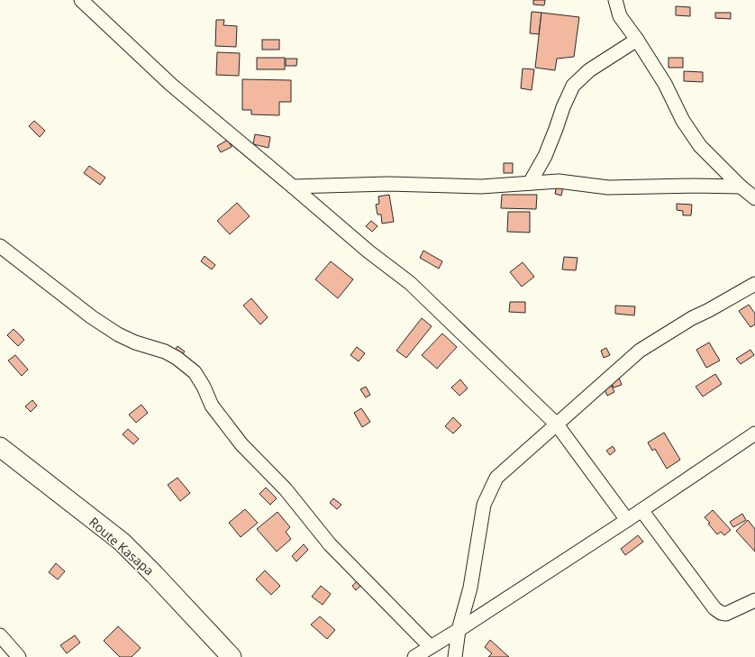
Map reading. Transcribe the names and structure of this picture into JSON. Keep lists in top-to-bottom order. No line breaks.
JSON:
{"streets":{"main road":["Route Kasapa"]}}
